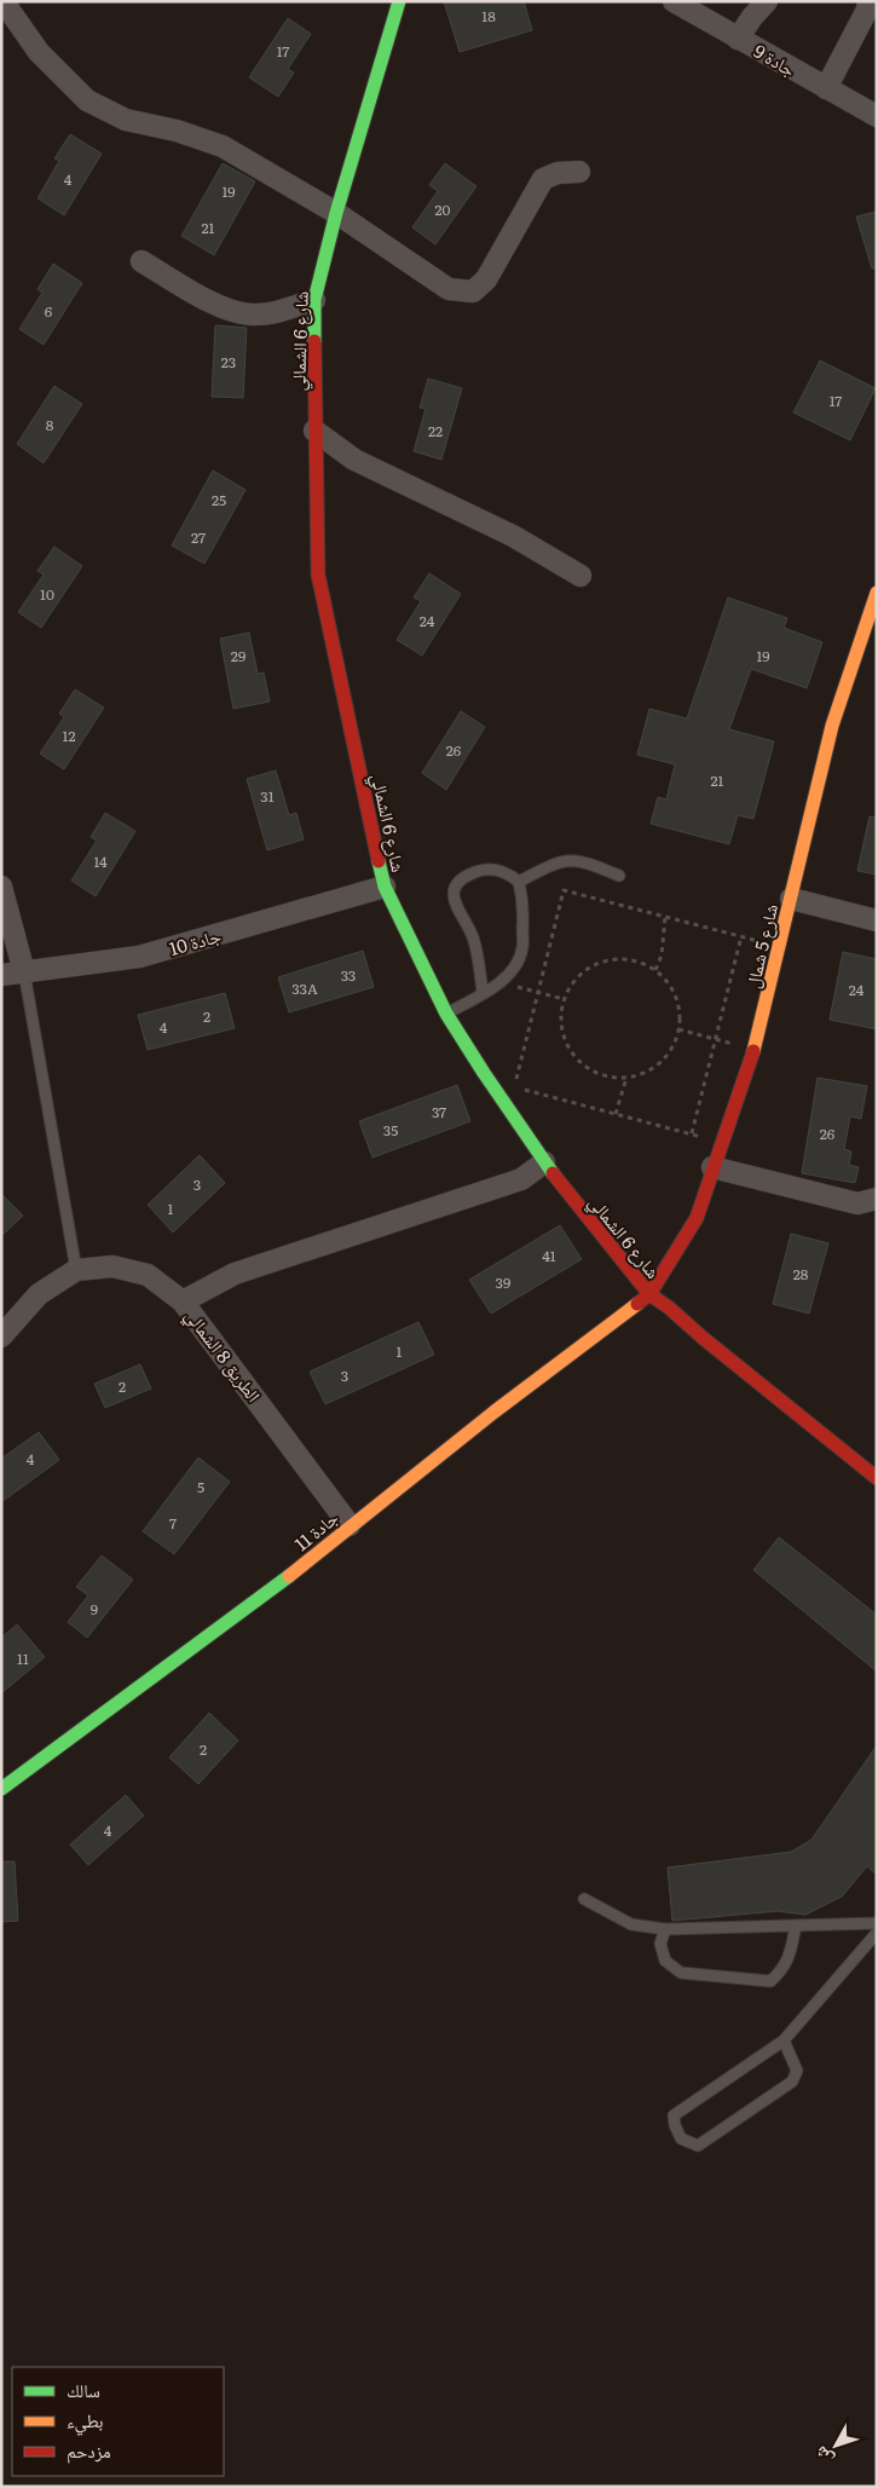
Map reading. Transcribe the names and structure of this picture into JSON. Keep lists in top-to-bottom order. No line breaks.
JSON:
{"streets":{"street":["جادة 9","شارع 6 الشمالي","جادة 10","شارع 5 شمال","الطريق 8 الشمالي","جادة 11"]},"crossings":[["شارع 6 الشمالي","جادة 10"],["شارع 6 الشمالي","شارع 5 شمال"],["شارع 6 الشمالي","جادة 11"],["شارع 5 شمال","جادة 11"],["الطريق 8 الشمالي","جادة 11"]],"house_numbers":["18","17","4","19","20","21","6","23","17","8","22","25","27","10","24","29","19","12","26","21","31","14","33","33A","24","2","4","37","35","26","3","1","41","28","39","1","3","2","4","5","7","9","11","2","4"],"legend":["سالك","بطيء","مزدحم"],"north":"bottom left"}
